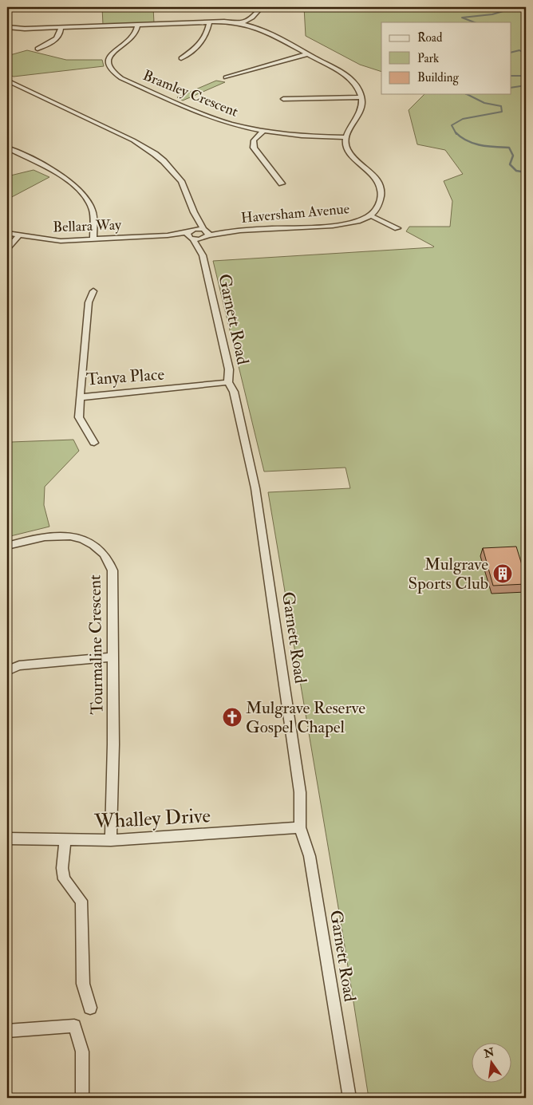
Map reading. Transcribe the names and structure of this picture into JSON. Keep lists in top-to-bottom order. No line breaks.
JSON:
{"streets":{"street":["Bramley Crescent","Haversham Avenue","Bellara Way","Garnett Road","Tanya Place","Tourmaline Crescent","Whalley Drive"]},"crossings":[["Bramley Crescent","Haversham Avenue"],["Haversham Avenue","Garnett Road"],["Bellara Way","Garnett Road"],["Garnett Road","Tanya Place"],["Garnett Road","Whalley Drive"],["Tourmaline Crescent","Whalley Drive"]],"places":{"building":["Mulgrave Sports Club"],"church":["Mulgrave Reserve Gospel Chapel"]},"legend":["Road","Park","Building"],"north":"top"}
